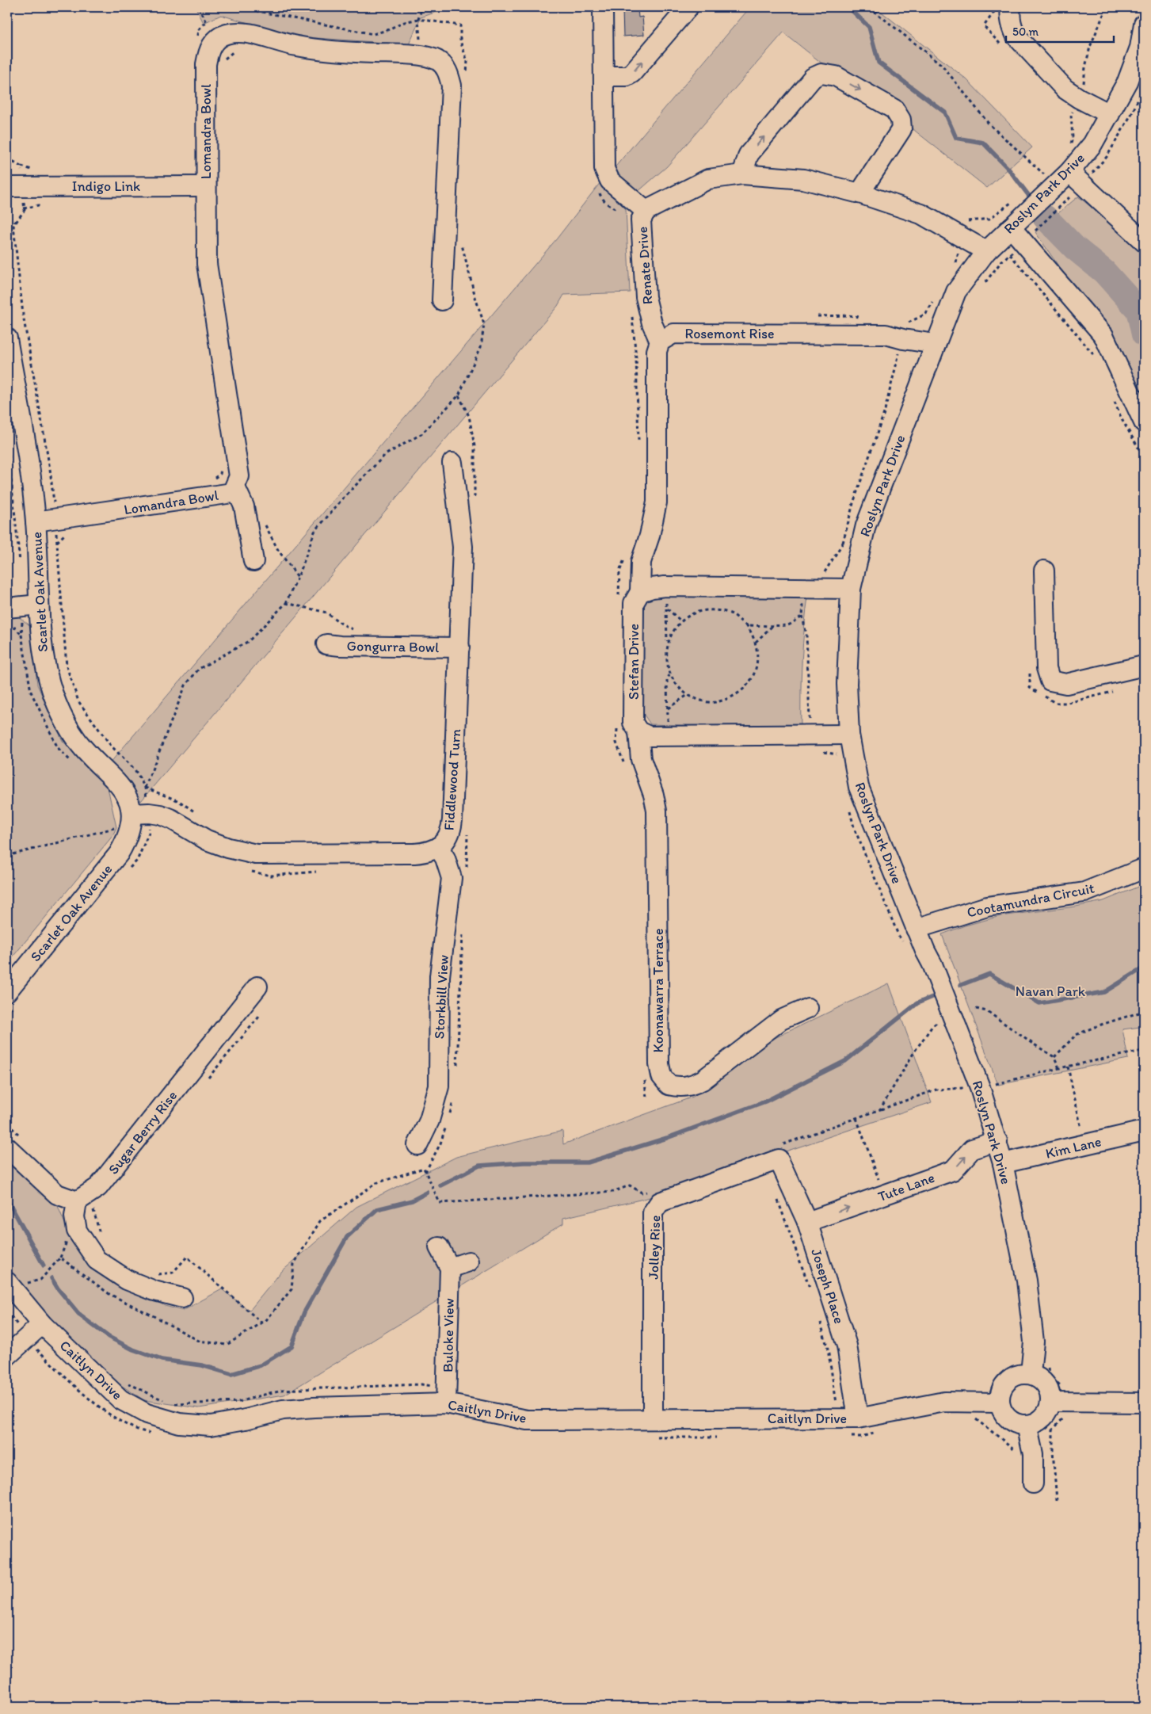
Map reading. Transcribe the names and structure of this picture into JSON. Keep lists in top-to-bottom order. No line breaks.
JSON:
{"streets":{"street":["Lomandra Bowl","Indigo Link","Roslyn Park Drive","Renate Drive","Rosemont Rise","Scarlet Oak Avenue","Gongurra Bowl","Stefan Drive","Fiddlewood Turn","Cootamundra Circuit","Koonawarra Terrace","Storkbill View","Sugar Berry Rise","Kim Lane","Tute Lane","Jolley Rise","Joseph Place","Buloke View","Caitlyn Drive"]},"crossings":[["Lomandra Bowl","Indigo Link"],["Lomandra Bowl","Scarlet Oak Avenue"],["Roslyn Park Drive","Rosemont Rise"],["Roslyn Park Drive","Cootamundra Circuit"],["Roslyn Park Drive","Kim Lane"],["Roslyn Park Drive","Tute Lane"],["Roslyn Park Drive","Caitlyn Drive"],["Renate Drive","Rosemont Rise"],["Scarlet Oak Avenue","Fiddlewood Turn"],["Gongurra Bowl","Fiddlewood Turn"],["Stefan Drive","Koonawarra Terrace"],["Fiddlewood Turn","Storkbill View"],["Tute Lane","Joseph Place"],["Jolley Rise","Joseph Place"],["Jolley Rise","Caitlyn Drive"],["Joseph Place","Caitlyn Drive"],["Buloke View","Caitlyn Drive"]],"one_way":["Tute Lane"],"parks":["Navan Park"],"scale_bar":"50 m"}
